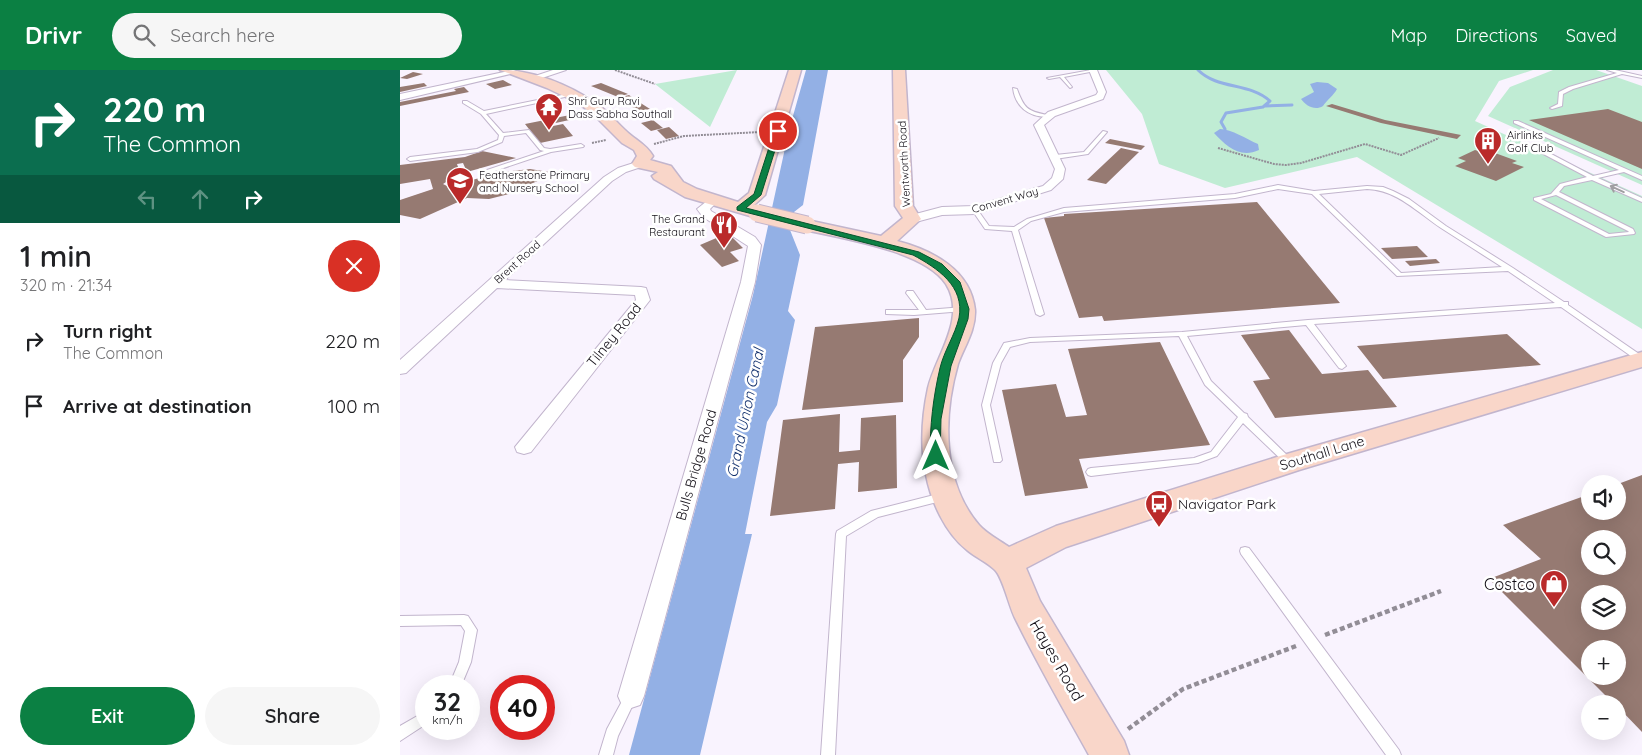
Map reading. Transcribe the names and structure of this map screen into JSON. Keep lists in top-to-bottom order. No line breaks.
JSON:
{"streets":{"street":["Wentworth Road","Convent Way","Brent Road","Tilney Road","Southall Lane","Bulls Bridge Road","Hayes Road"]},"crossings":[["Wentworth Road","Convent Way"],["Brent Road","Tilney Road"],["Southall Lane","Hayes Road"]],"water":["Grand Union Canal"],"places":{"temple":["Shri Guru Ravi Dass Sabha Southall"],"building":["Airlinks Golf Club"],"school or university":["Featherstone Primary and Nursery School"],"restaurant":["The Grand Restaurant"],"bus stop":["Navigator Park"],"shop":["Costco"]},"page":{"header":"Drivr","search":"Search here","nav":["Map","Directions","Saved"],"turn":["220 m","The Common"],"heading":["1 min","320 m · 21:34"],"list":[{"name":"Turn right","note":"The Common","value":"220 m"},{"name":"Arrive at destination","value":"100 m"}],"map_buttons":["+","−"],"speed":"32 km/h","limit":"40","buttons":["Exit","Share"]}}
